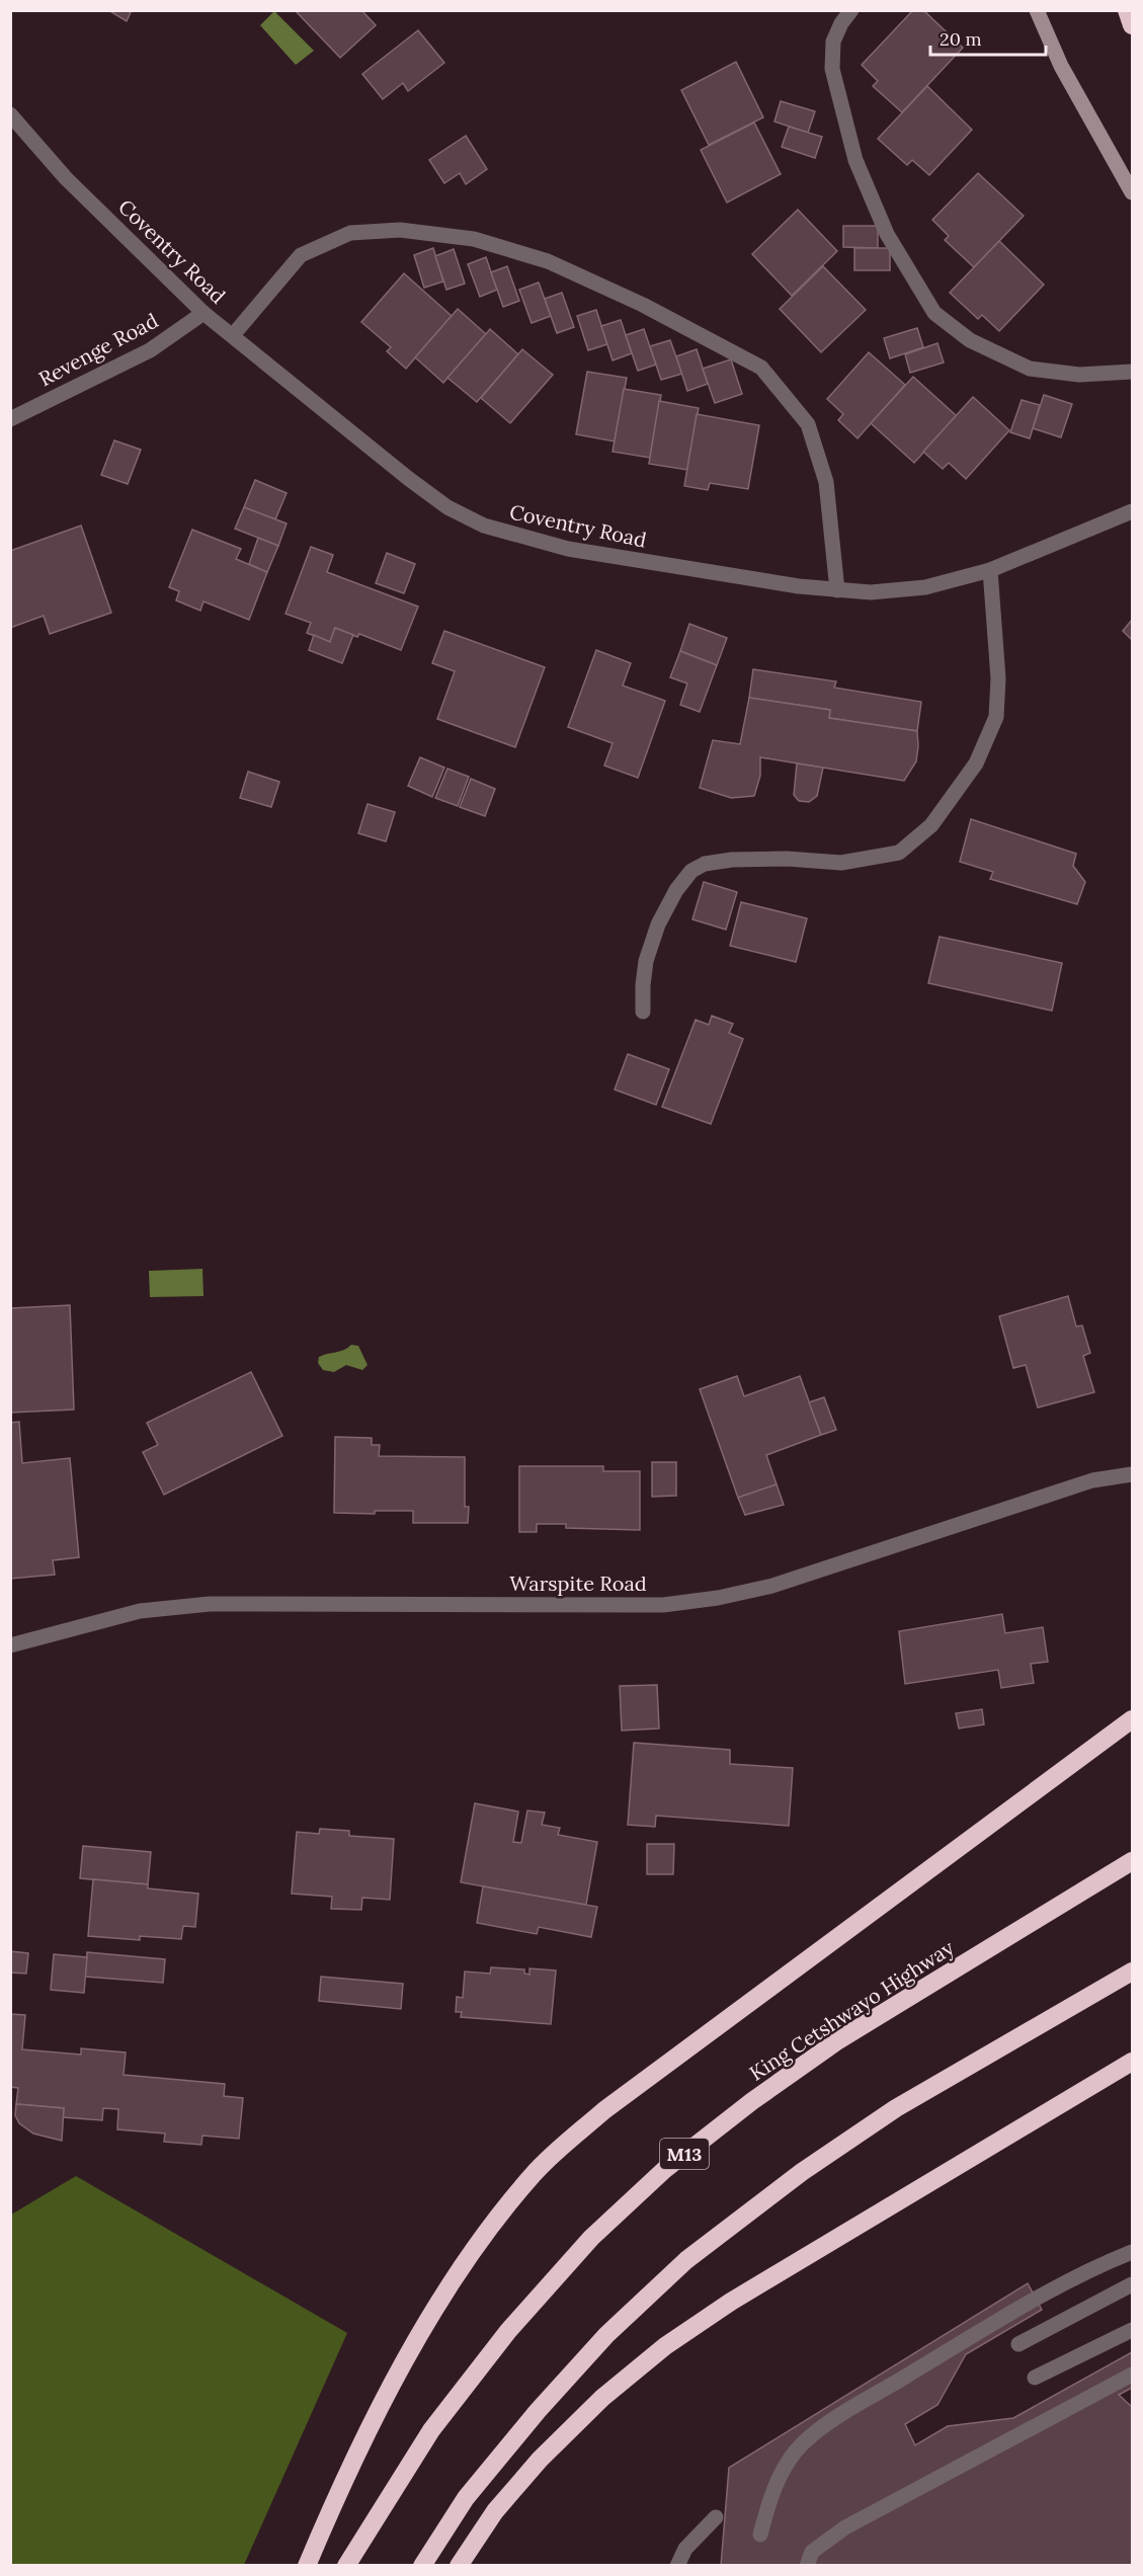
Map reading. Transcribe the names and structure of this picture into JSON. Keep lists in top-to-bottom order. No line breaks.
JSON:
{"streets":{"highway":["King Cetshwayo Highway","M13"],"street":["Coventry Road","Revenge Road","Warspite Road"]},"crossings":[["Coventry Road","Revenge Road"]],"scale_bar":"20 m"}
